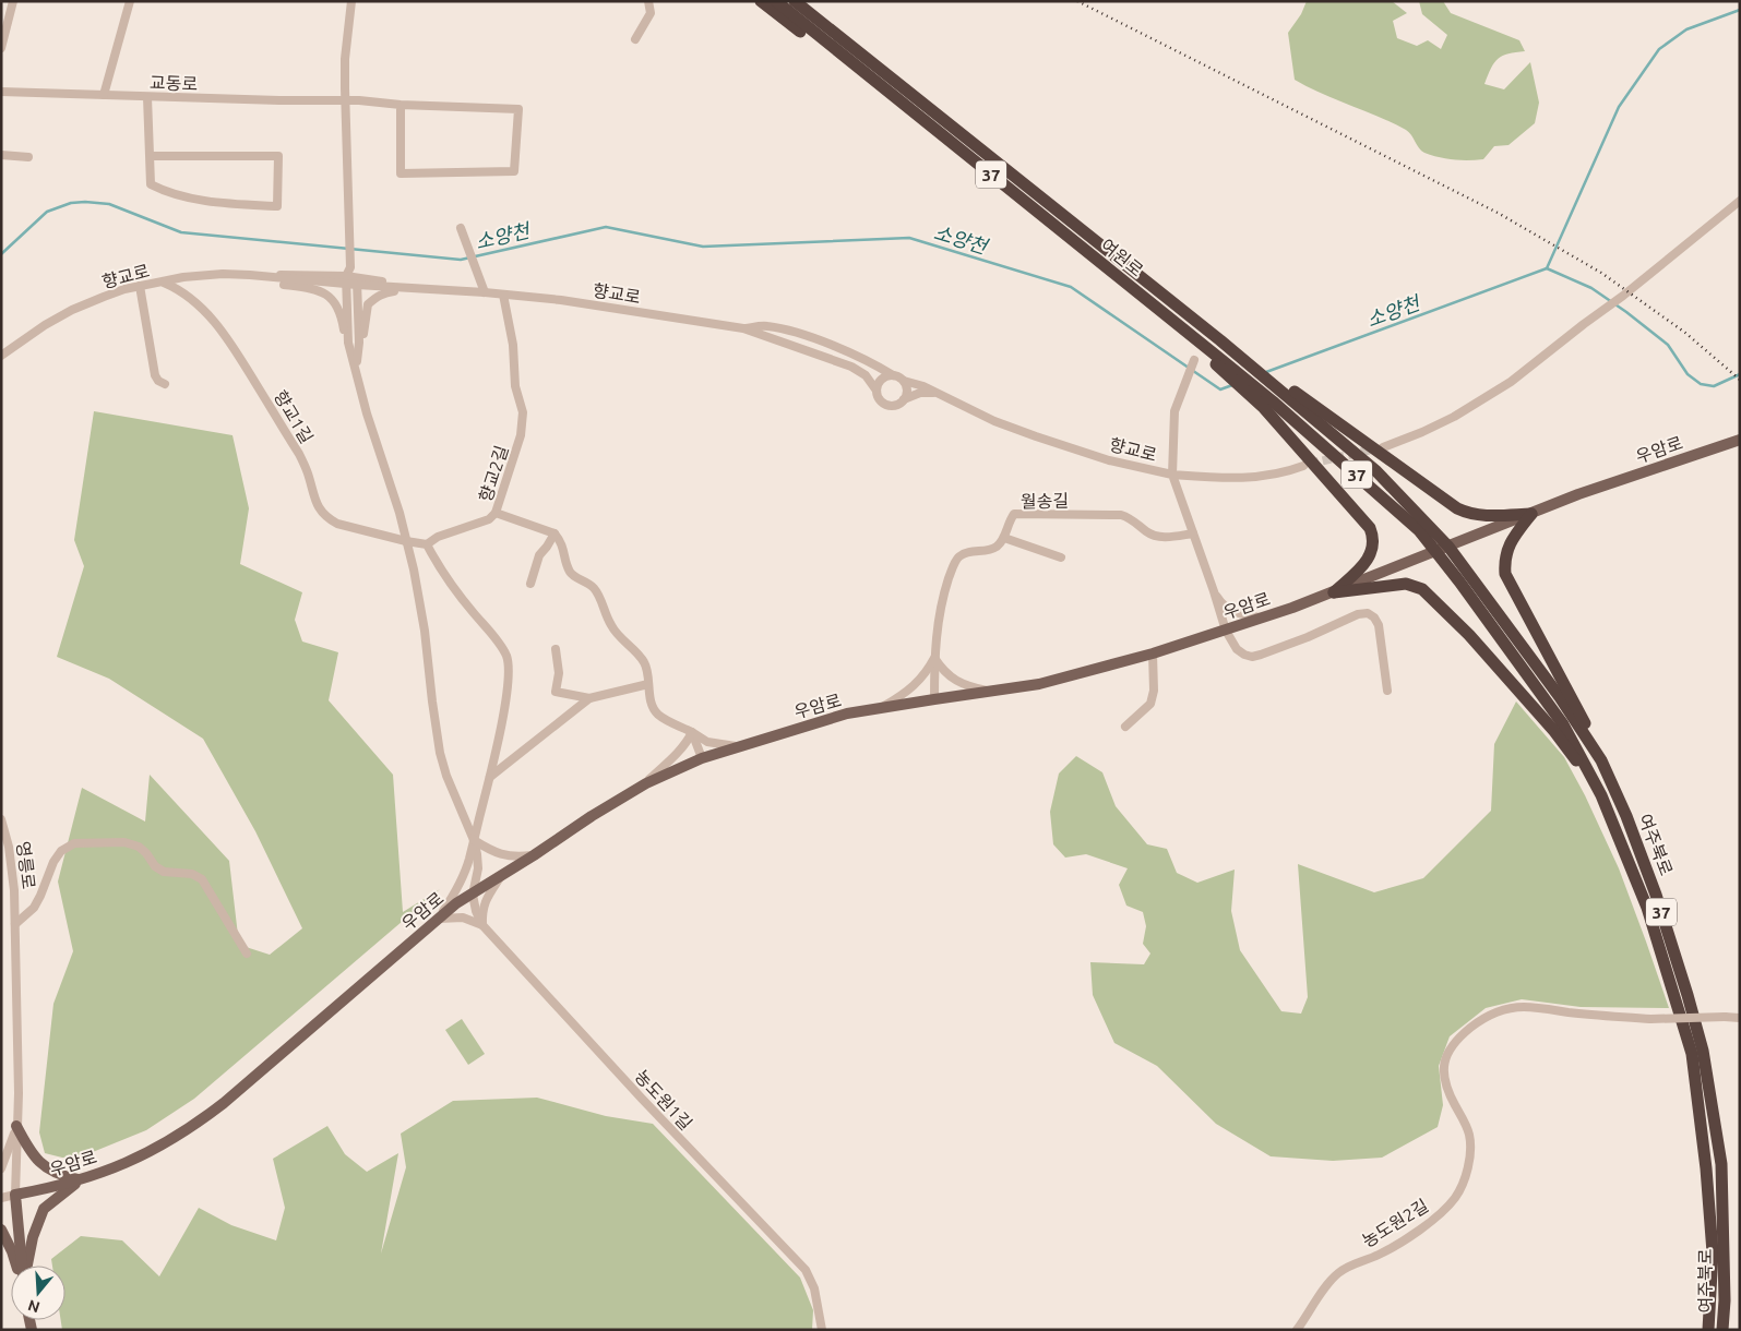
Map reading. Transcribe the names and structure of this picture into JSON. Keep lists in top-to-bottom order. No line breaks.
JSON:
{"streets":{"highway":["37","여원로","여주북로"],"main road":["우암로","영릉로"],"street":["교동로","향교로","향교1길","향교2길","월송길","농도원1길","농도원2길"]},"crossings":[["37","여원로"],["37","우암로"],["37","여주북로"],["여원로","우암로"],["여원로","여주북로"],["향교로","향교1길"],["향교로","우암로"],["향교로","향교2길"],["향교로","월송길"],["우암로","월송길"],["우암로","여주북로"],["우암로","영릉로"],["우암로","농도원1길"]],"water":["소양천"],"north":"bottom"}
